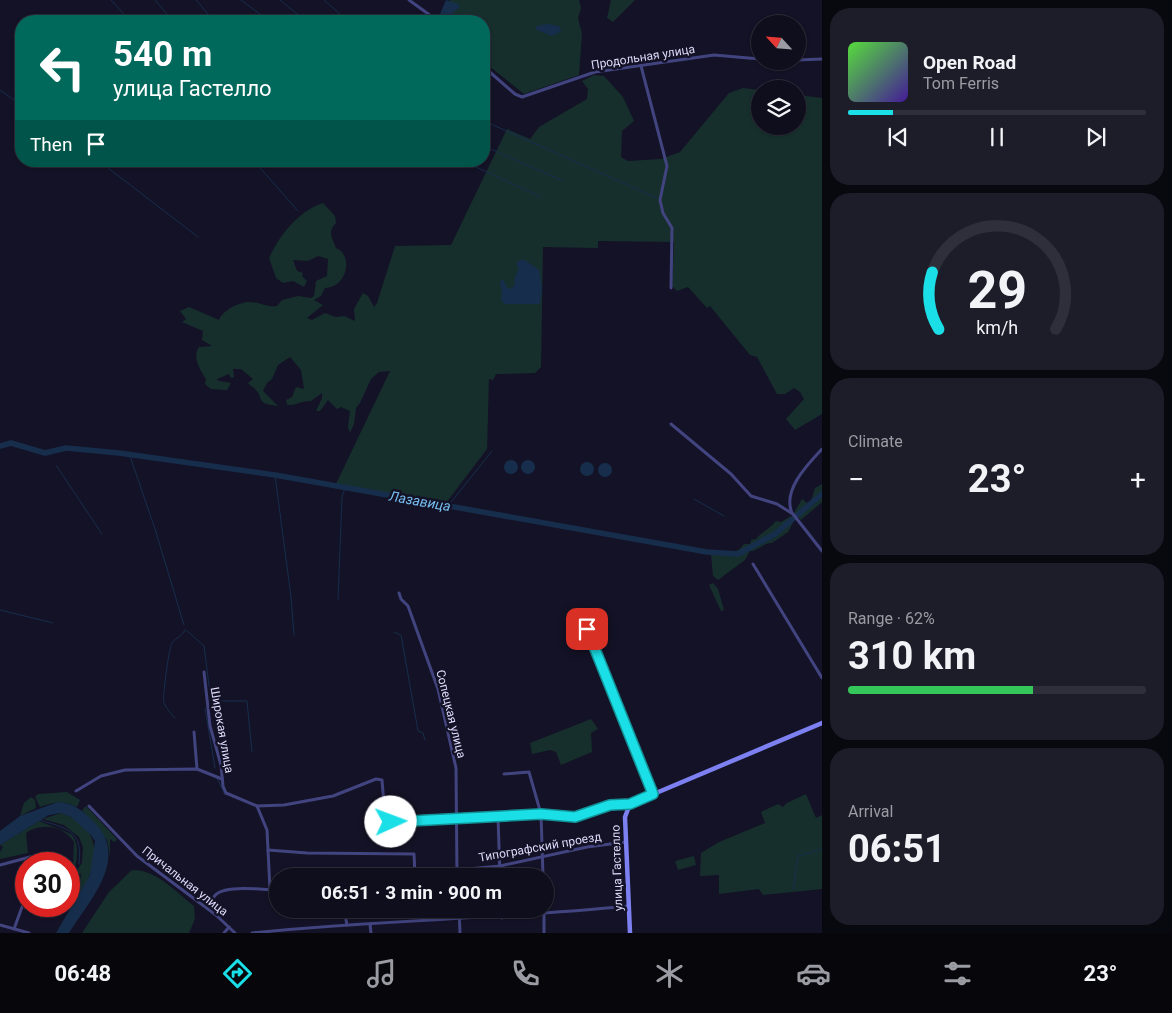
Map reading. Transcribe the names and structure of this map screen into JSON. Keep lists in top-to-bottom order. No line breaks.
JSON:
{"streets":{"main road":["улица Гастелло"],"street":["Продольная улица","Сопецкая улица","Широкая улица","Типографский проезд","Причальная улица"]},"crossings":[["Сопецкая улица","Широкая улица"],["Типографский проезд","улица Гастелло"]],"water":["Лазавица"],"north":"top left","page":{"turn":["540 m","улица Гастелло"],"song":["Open Road","Tom Ferris"],"then":"Then","tile":["Climate",["Range · 62%","310 km"],["Arrival","06:51"]],"heat":["−","23°","+"],"limit":"30","trip":"06:51 · 3 min · 900 m","tabs":["06:48","23°"],"gauge":["29","km/h"]}}
